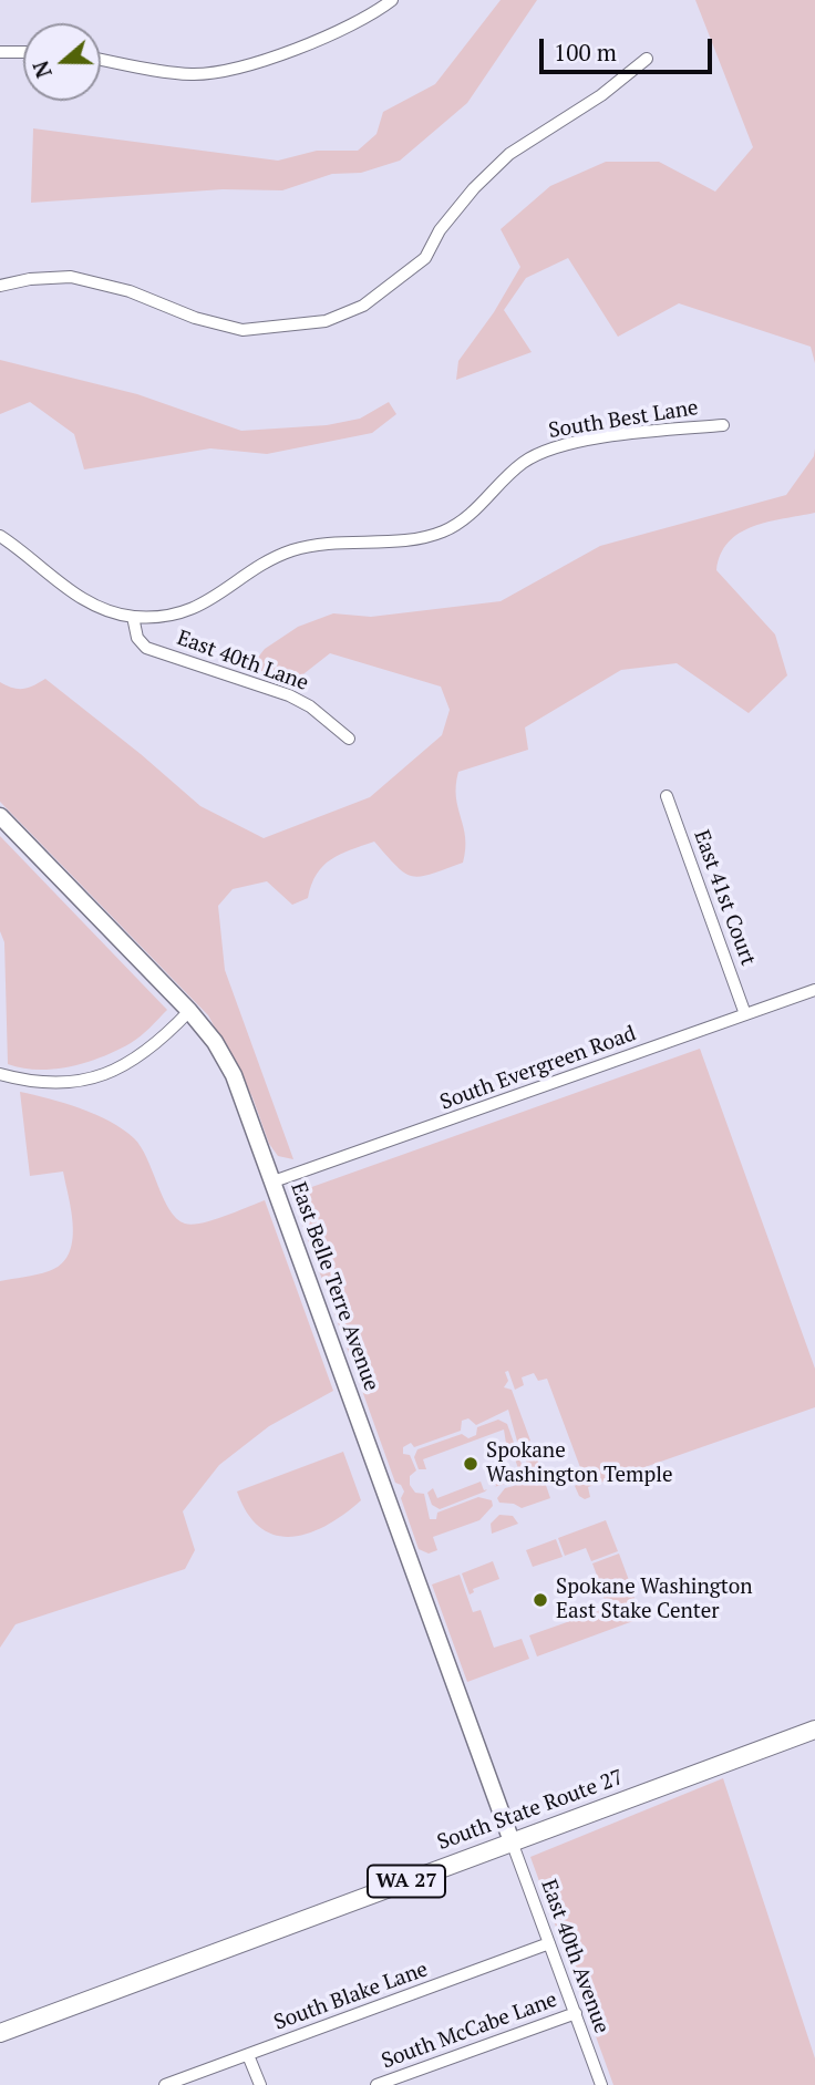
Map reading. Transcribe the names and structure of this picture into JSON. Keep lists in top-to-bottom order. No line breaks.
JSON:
{"streets":{"main road":["South State Route 27","WA 27"],"street":["South Best Lane","East 40th Lane","East 41st Court","South Evergreen Road","East Belle Terre Avenue","East 40th Avenue","South Blake Lane","South McCabe Lane"]},"crossings":[["South Best Lane","East 40th Lane"],["East 41st Court","South Evergreen Road"],["South Evergreen Road","East Belle Terre Avenue"],["East Belle Terre Avenue","South State Route 27"],["East Belle Terre Avenue","East 40th Avenue"],["South State Route 27","East 40th Avenue"],["East 40th Avenue","South Blake Lane"],["East 40th Avenue","South McCabe Lane"]],"places":["Spokane Washington Temple","Spokane Washington East Stake Center"],"scale_bar":"100 m","north":"left"}
